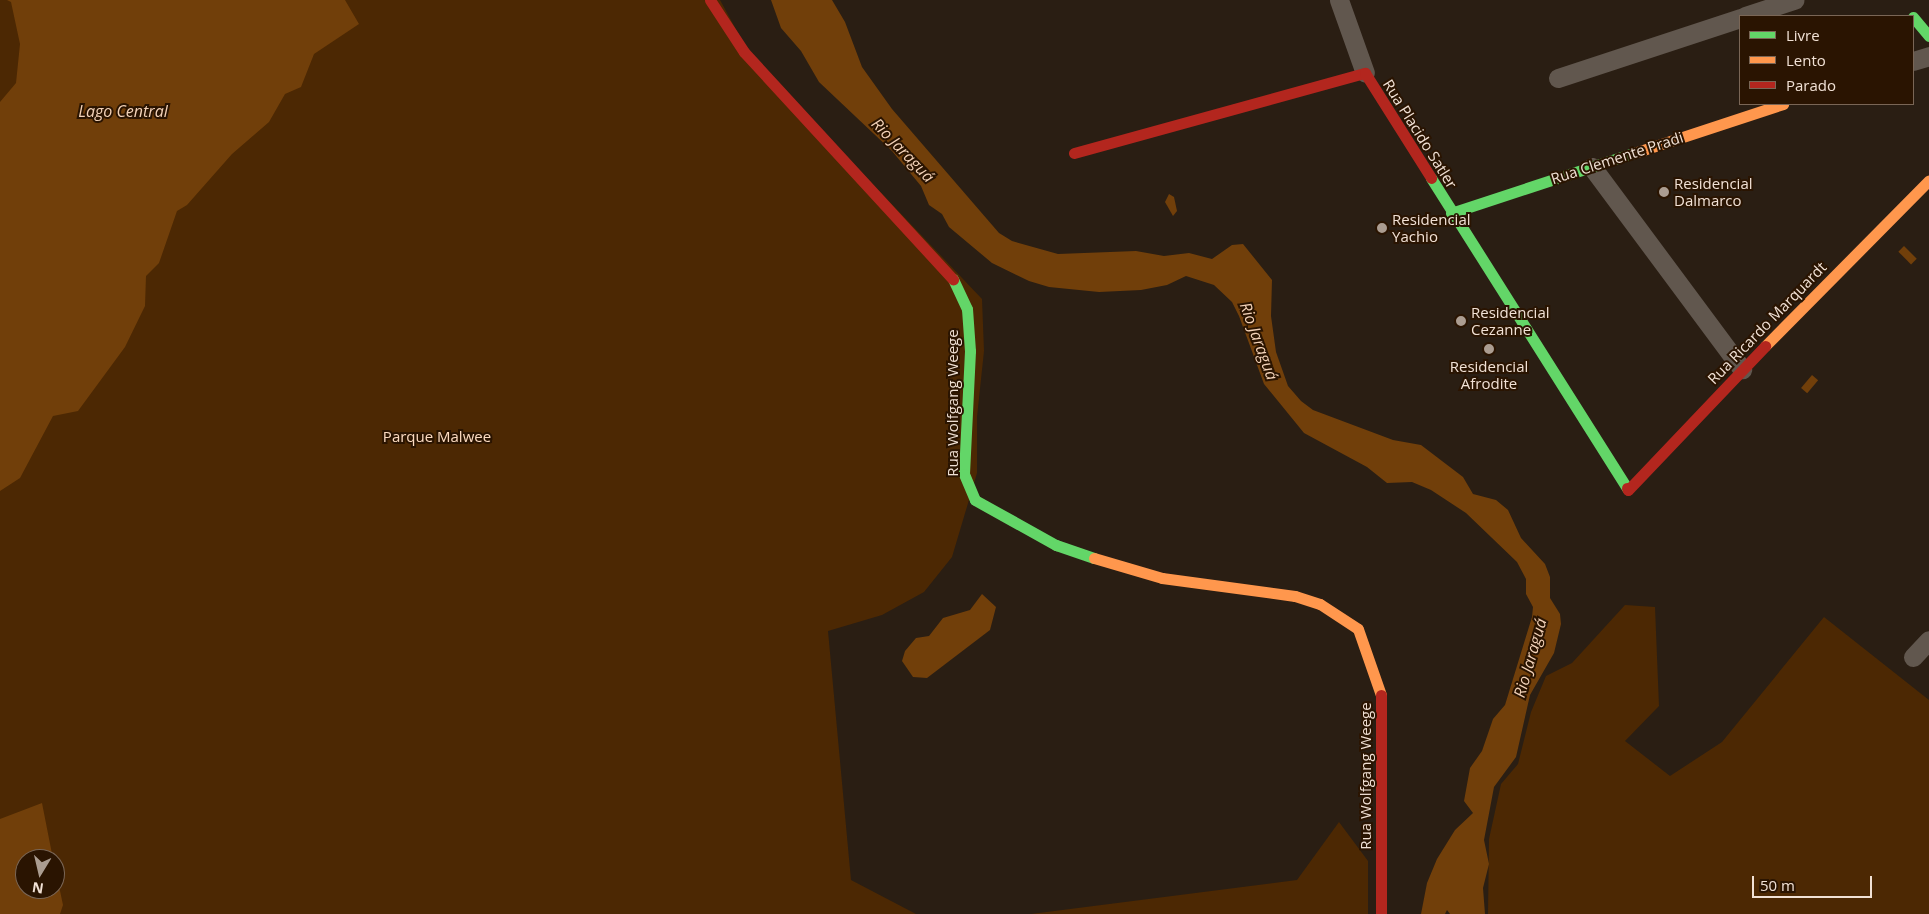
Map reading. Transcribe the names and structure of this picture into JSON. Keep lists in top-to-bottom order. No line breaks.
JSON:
{"streets":{"street":["Rua Placido Satler","Rua Clemente Pradi","Rua Ricardo Marquardt","Rua Wolfgang Weege"]},"crossings":[["Rua Placido Satler","Rua Clemente Pradi"],["Rua Placido Satler","Rua Ricardo Marquardt"]],"water":["Lago Central","Rio Jaraguá"],"parks":["Parque Malwee"],"places":["Residencial Dalmarco","Residencial Yachio","Residencial Cezanne","Residencial Afrodite"],"legend":["Livre","Lento","Parado"],"scale_bar":"50 m","north":"bottom"}
